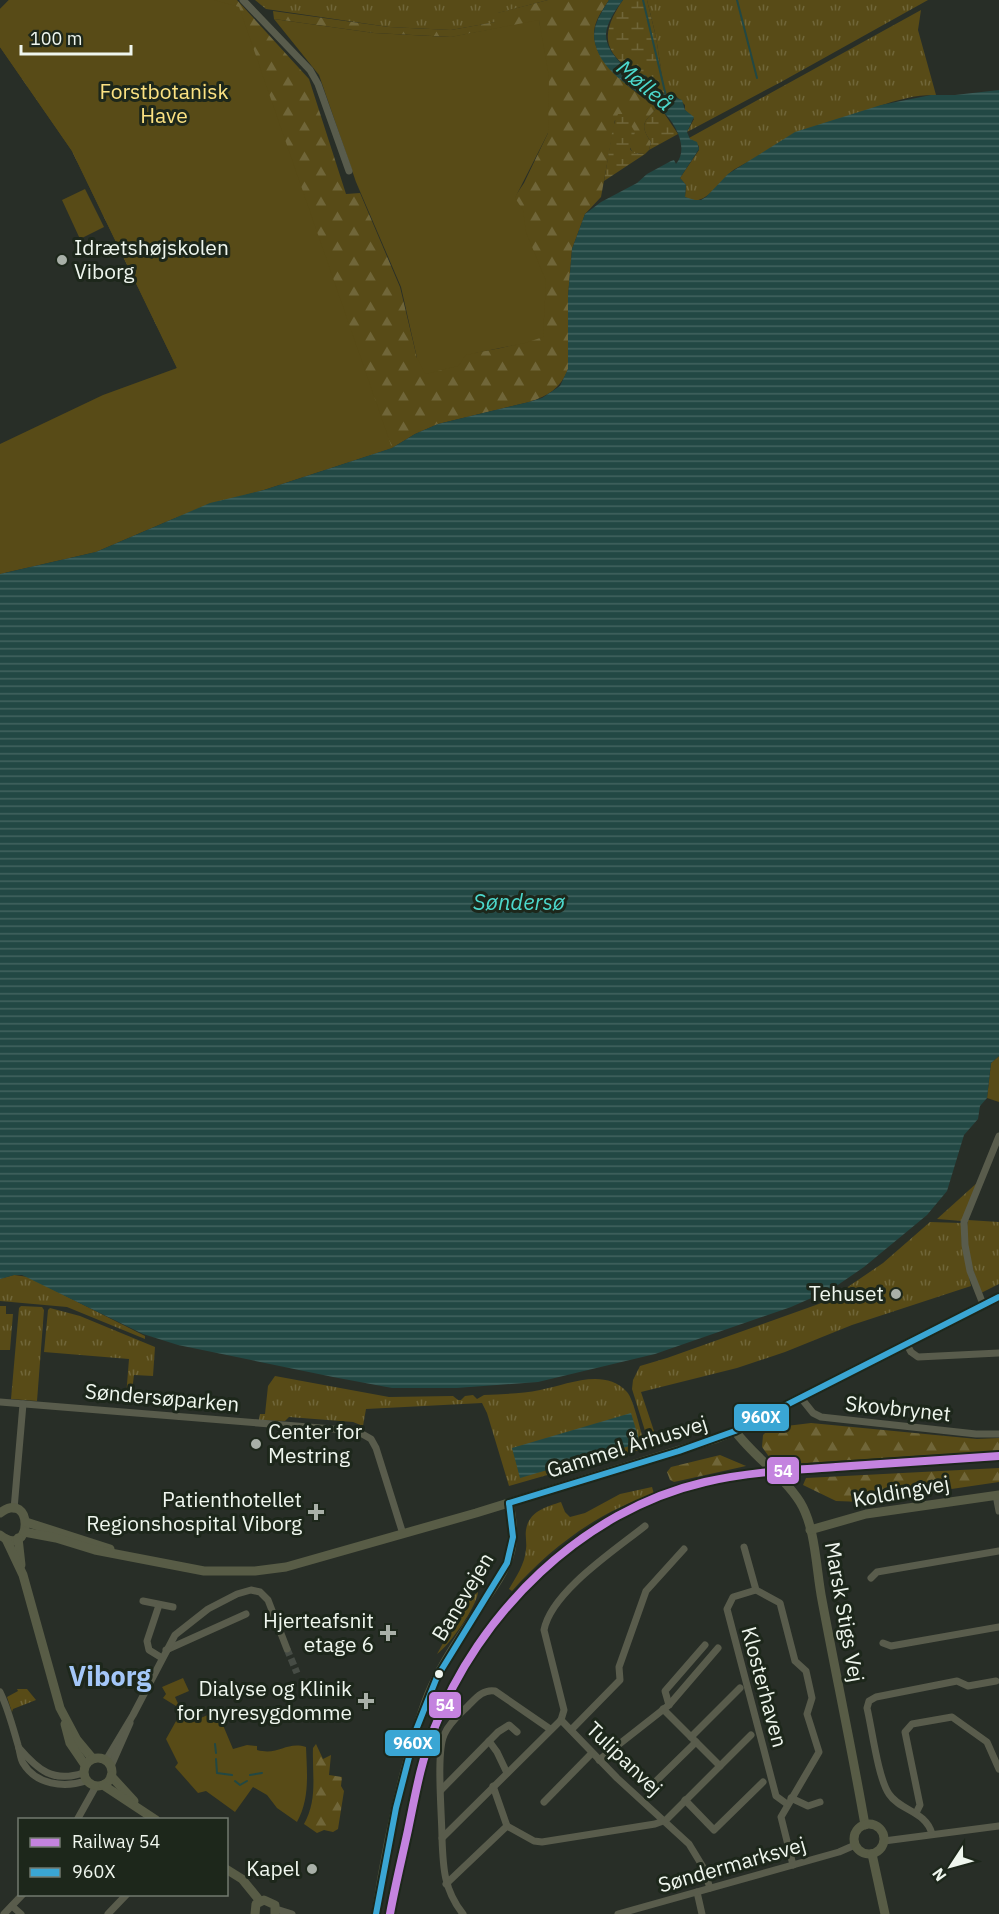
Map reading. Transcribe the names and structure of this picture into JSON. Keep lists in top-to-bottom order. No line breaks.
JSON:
{"streets":{"street":["Søndersøparken","Skovbrynet","Gammel Århusvej","Koldingvej","Banevejen","Marsk Stigs Vej","Klosterhaven","Tulipanvej","Søndermarksvej"]},"crossings":[["Søndersøparken","Gammel Århusvej"],["Skovbrynet","Gammel Århusvej"],["Gammel Århusvej","Banevejen"],["Gammel Århusvej","Marsk Stigs Vej"],["Koldingvej","Marsk Stigs Vej"],["Marsk Stigs Vej","Søndermarksvej"],["Klosterhaven","Søndermarksvej"],["Tulipanvej","Søndermarksvej"]],"districts":["Viborg"],"water":["Mølleå","Søndersø"],"parks":["Forstbotanisk Have"],"places":{"other":["Idrætshøjskolen Viborg","Tehuset","Center for Mestring","Kapel"],"health":["Patienthotellet Regionshospital Viborg","Hjerteafsnit etage 6","Dialyse og Klinik for nyresygdomme"]},"lines":["transit line 960X","rail line 54"],"legend":["Railway 54","960X"],"scale_bar":"100 m","north":"bottom left"}
